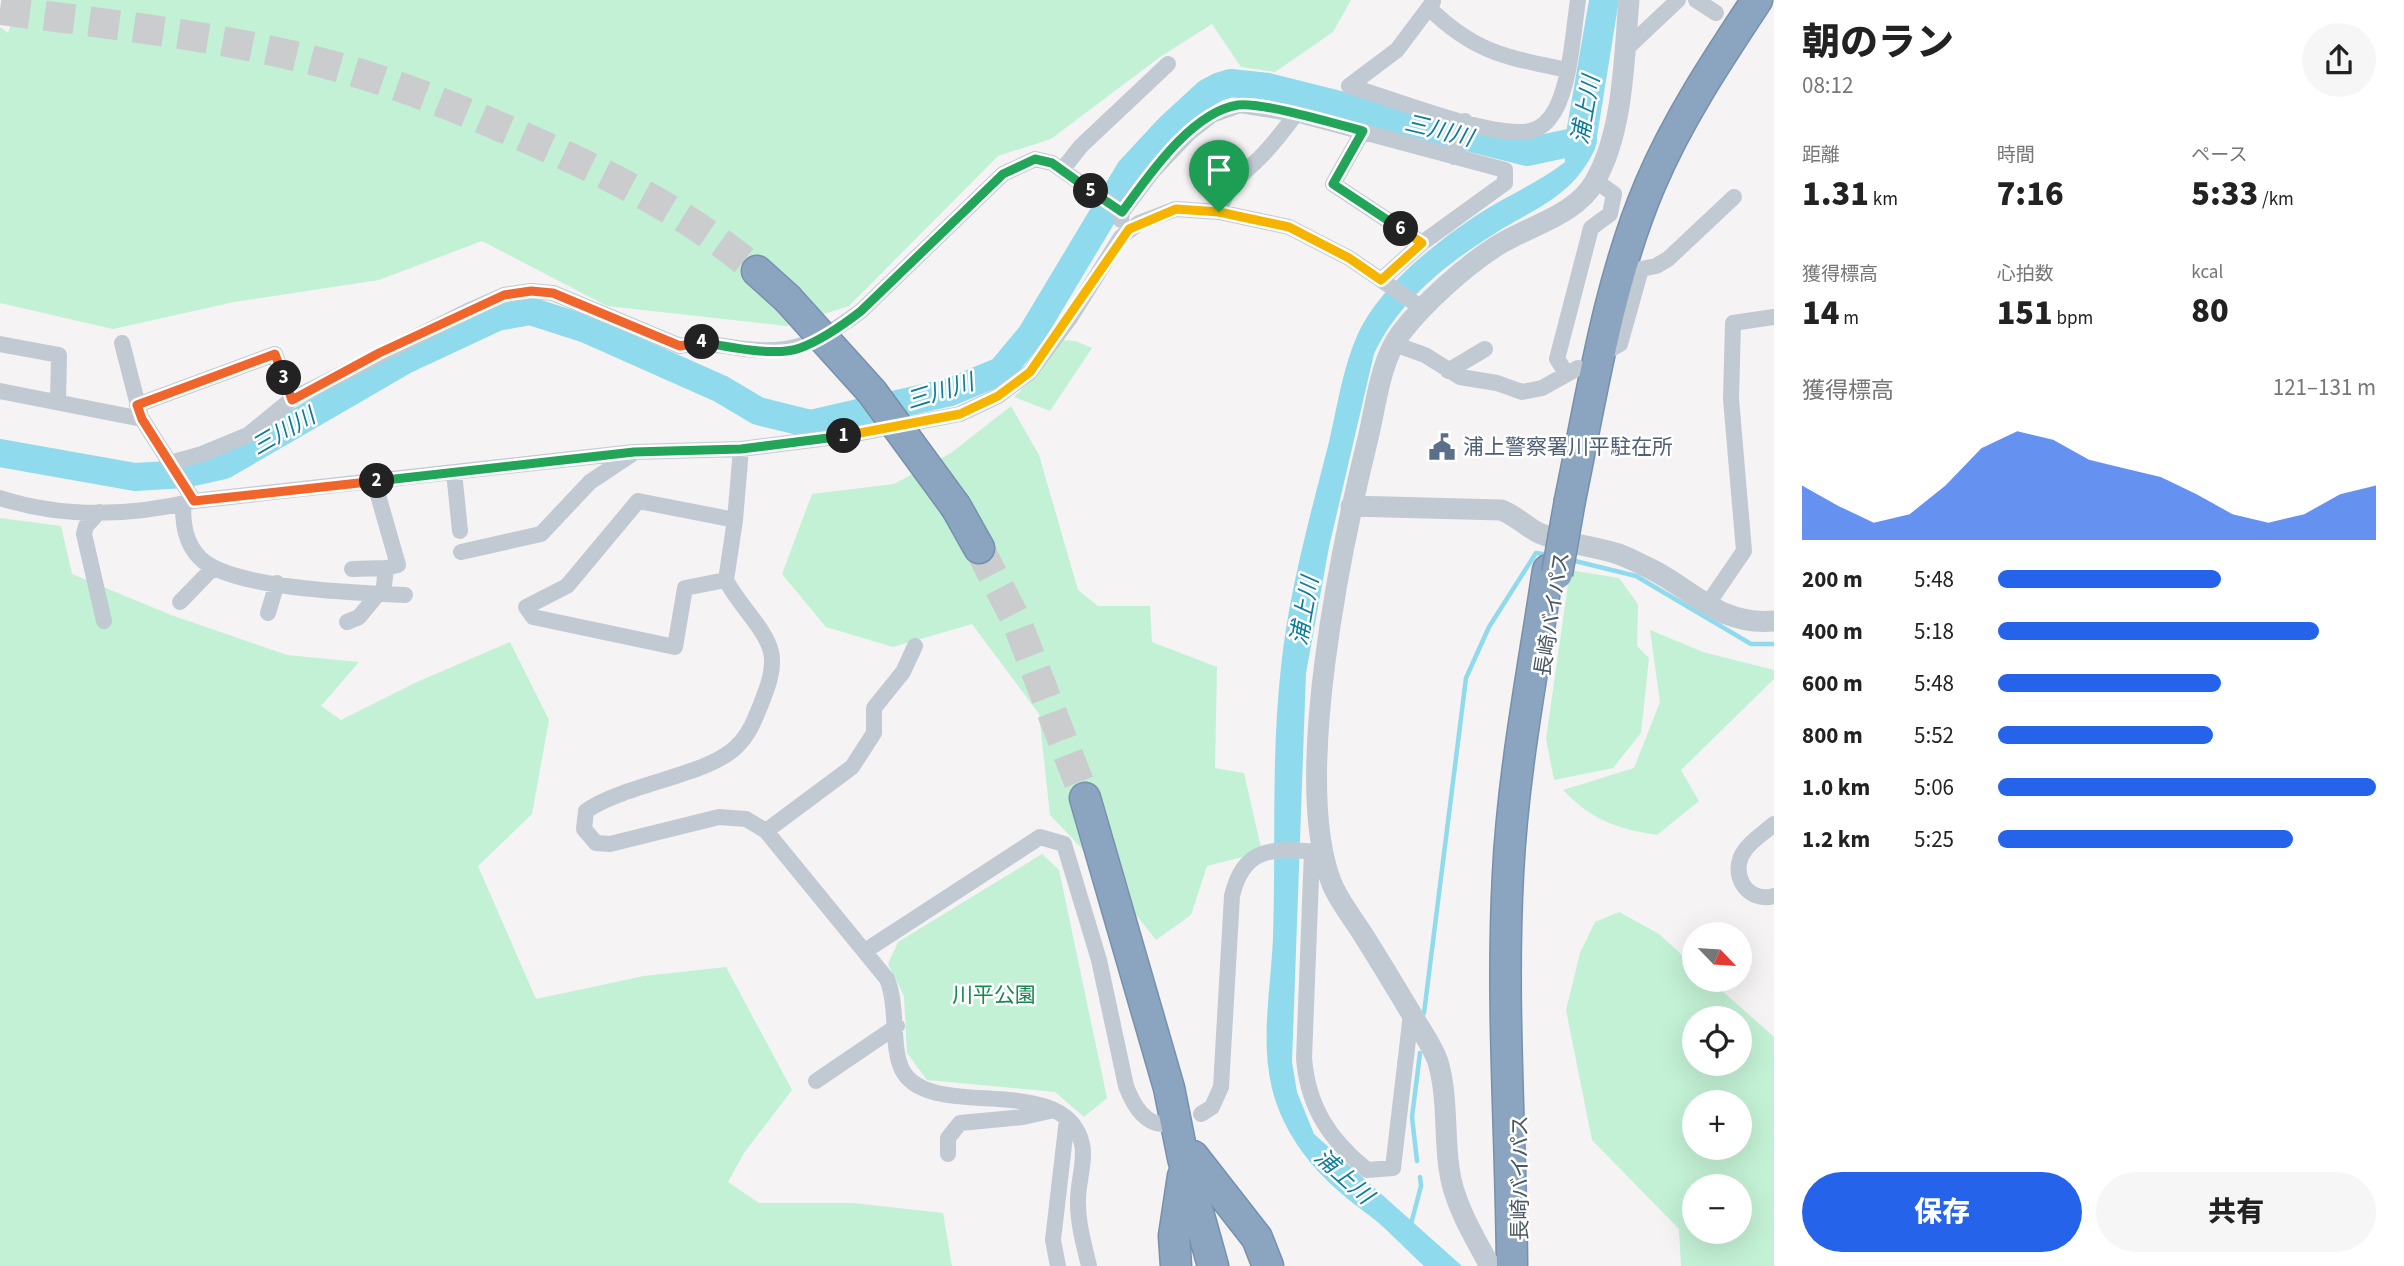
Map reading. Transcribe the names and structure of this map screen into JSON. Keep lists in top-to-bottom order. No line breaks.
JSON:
{"streets":{"highway":["長崎バイパス"]},"water":["浦上川","三川川"],"parks":["川平公園"],"places":{"public building":["浦上警察署川平駐在所"]},"north":"bottom right","page":{"heading":["朝のラン","08:12"],"stats":[["距離","1.31 km"],["時間","7:16"],["ペース","5:33 /km"],["獲得標高","14 m"],["心拍数","151 bpm"],["kcal","80"]],"pins":["5","6","4","3","1","2"],"chart":["獲得標高","121–131 m"],"list":[{"name":"200 m","note":"5:48"},{"name":"400 m","note":"5:18"},{"name":"600 m","note":"5:48"},{"name":"800 m","note":"5:52"},{"name":"1.0 km","note":"5:06"},{"name":"1.2 km","note":"5:25"}],"map_buttons":["+","−"],"buttons":["保存","共有"]}}
